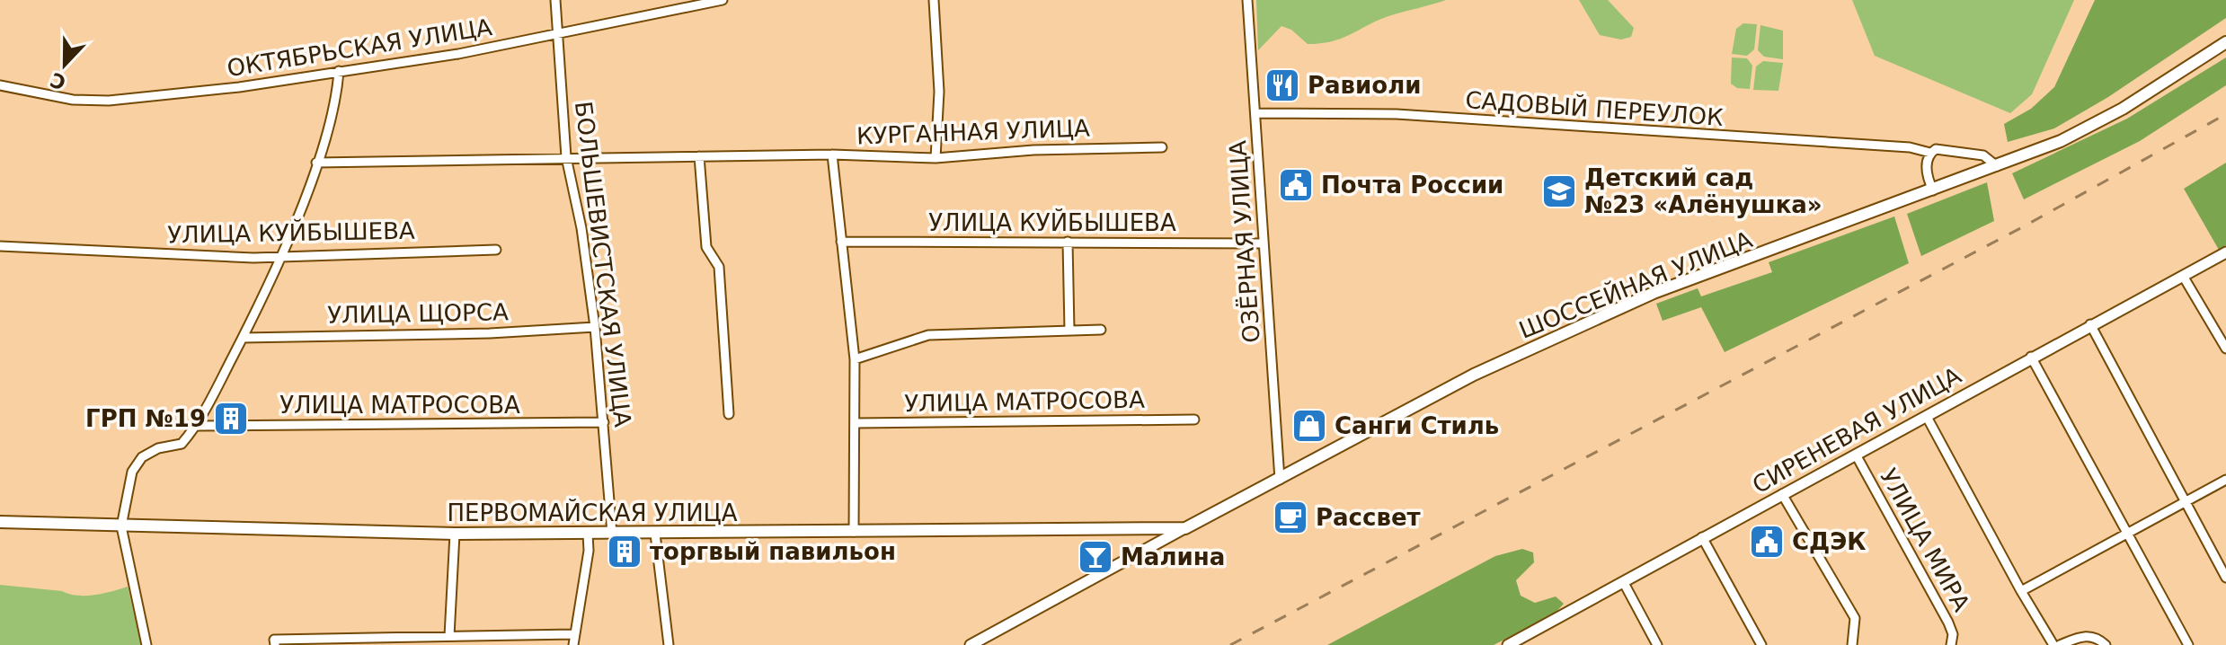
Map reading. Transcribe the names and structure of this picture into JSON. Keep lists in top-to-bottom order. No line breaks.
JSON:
{"streets":{"main road":["ШОССЕЙНАЯ УЛИЦА","ПЕРВОМАЙСКАЯ УЛИЦА"],"street":["ОКТЯБРЬСКАЯ УЛИЦА","САДОВЫЙ ПЕРЕУЛОК","КУРГАННАЯ УЛИЦА","УЛИЦА КУЙБЫШЕВА","ОЗЁРНАЯ УЛИЦА","БОЛЬШЕВИСТСКАЯ УЛИЦА","УЛИЦА ЩОРСА","УЛИЦА МАТРОСОВА","СИРЕНЕВАЯ УЛИЦА","УЛИЦА МИРА"]},"crossings":[["ОКТЯБРЬСКАЯ УЛИЦА","БОЛЬШЕВИСТСКАЯ УЛИЦА"],["САДОВЫЙ ПЕРЕУЛОК","ОЗЁРНАЯ УЛИЦА"],["САДОВЫЙ ПЕРЕУЛОК","ШОССЕЙНАЯ УЛИЦА"],["КУРГАННАЯ УЛИЦА","БОЛЬШЕВИСТСКАЯ УЛИЦА"],["УЛИЦА КУЙБЫШЕВА","ОЗЁРНАЯ УЛИЦА"],["ОЗЁРНАЯ УЛИЦА","ШОССЕЙНАЯ УЛИЦА"],["БОЛЬШЕВИСТСКАЯ УЛИЦА","УЛИЦА ЩОРСА"],["БОЛЬШЕВИСТСКАЯ УЛИЦА","УЛИЦА МАТРОСОВА"],["БОЛЬШЕВИСТСКАЯ УЛИЦА","ПЕРВОМАЙСКАЯ УЛИЦА"],["ШОССЕЙНАЯ УЛИЦА","ПЕРВОМАЙСКАЯ УЛИЦА"],["СИРЕНЕВАЯ УЛИЦА","УЛИЦА МИРА"]],"places":{"restaurant":["Равиоли"],"public building":["Почта России","СДЭК"],"school or university":["Детский сад №23 «Алёнушка»"],"building":["ГРП №19","торгвый павильон"],"shop":["Санги Стиль"],"cafe":["Рассвет"],"bar":["Малина"]},"north":"bottom"}
